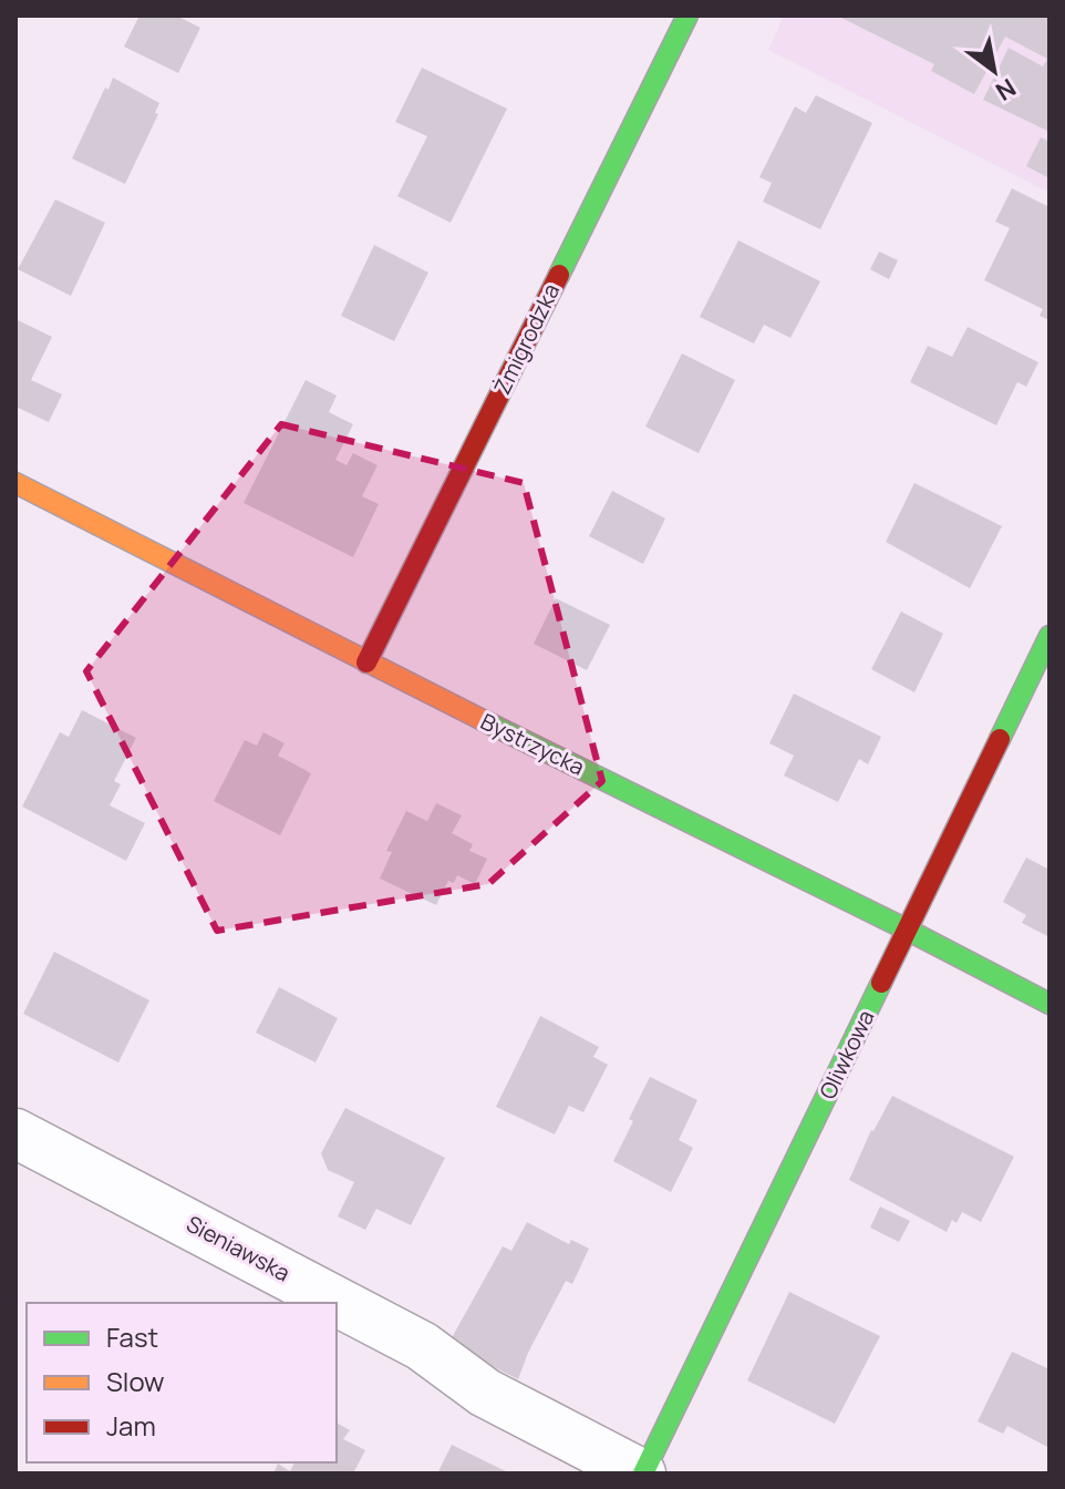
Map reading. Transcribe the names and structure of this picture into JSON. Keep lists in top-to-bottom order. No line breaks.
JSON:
{"streets":{"street":["Żmigrodzka","Bystrzycka","Oliwkowa","Sieniawska"]},"crossings":[["Żmigrodzka","Bystrzycka"],["Bystrzycka","Oliwkowa"],["Oliwkowa","Sieniawska"]],"legend":["Fast","Slow","Jam"],"north":"bottom right"}
